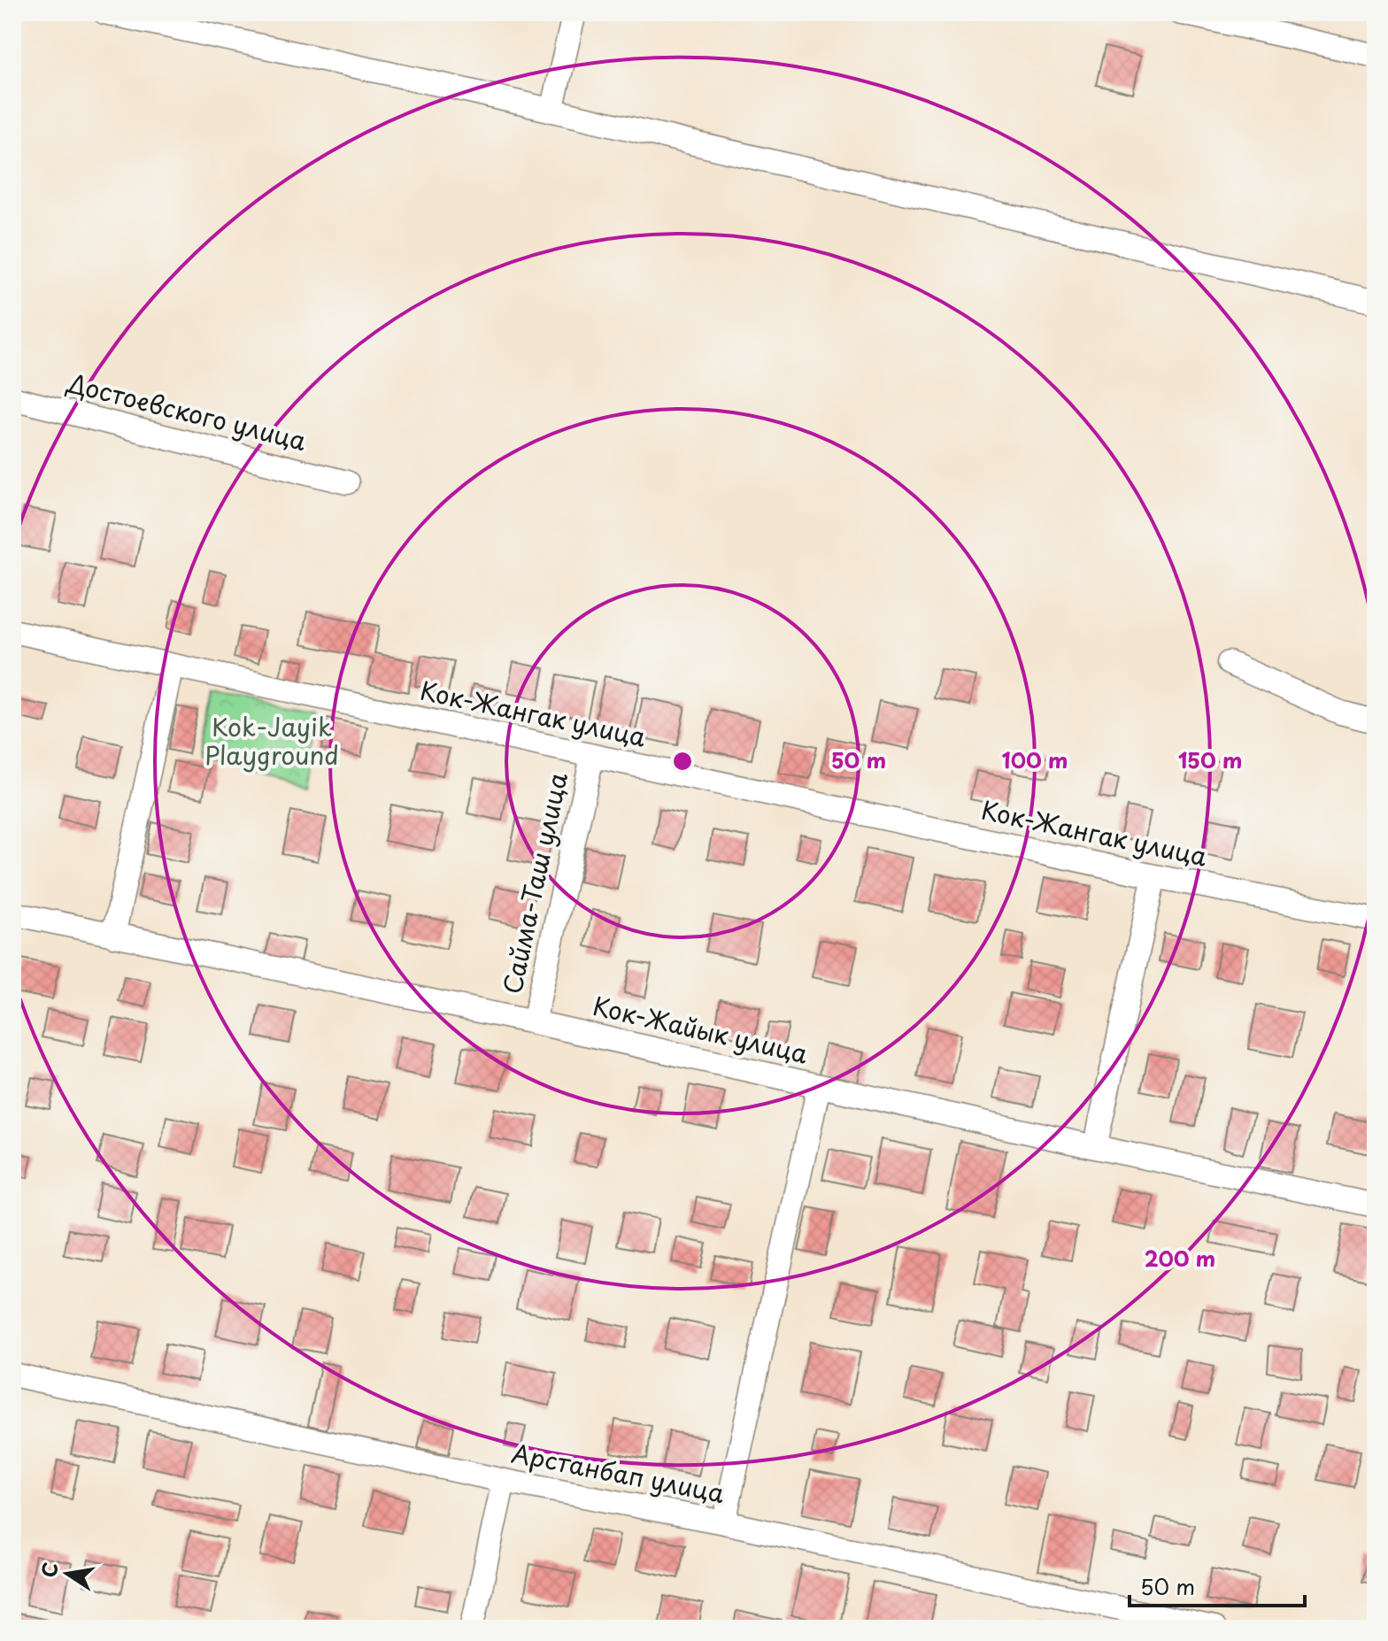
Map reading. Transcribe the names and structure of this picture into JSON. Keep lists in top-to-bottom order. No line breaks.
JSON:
{"streets":{"street":["Достоевского улица","Кок-Жангак улица","Сайма-Таш улица","Кок-Жайык улица","Арстанбап улица"]},"crossings":[["Кок-Жангак улица","Сайма-Таш улица"],["Сайма-Таш улица","Кок-Жайык улица"]],"parks":["Kok-Jayik Playground"],"scale_bar":"50 m","north":"left","rings":["50 m","100 m","150 m","200 m"]}
